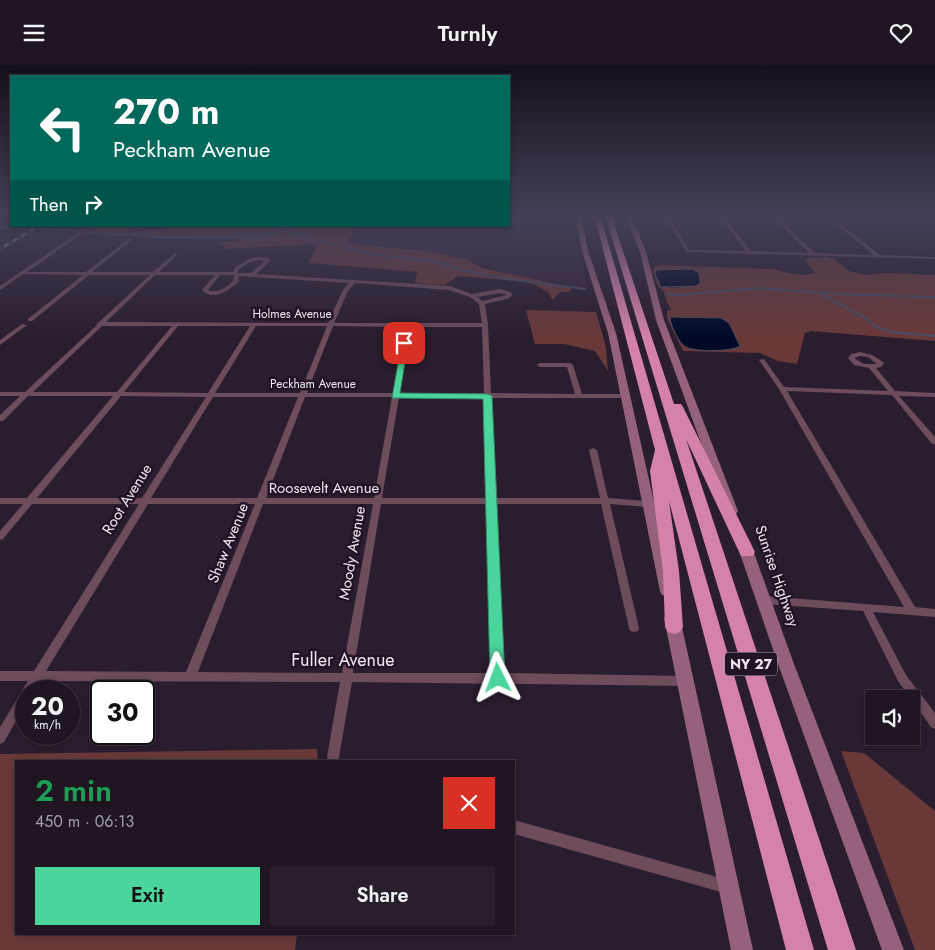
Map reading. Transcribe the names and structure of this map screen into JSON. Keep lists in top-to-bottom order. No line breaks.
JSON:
{"streets":{"highway":["NY 27"],"main road":["Sunrise Highway"],"street":["Holmes Avenue","Peckham Avenue","Roosevelt Avenue","Root Avenue","Shaw Avenue","Moody Avenue","Fuller Avenue"]},"crossings":[["Holmes Avenue","Root Avenue"],["Holmes Avenue","Shaw Avenue"],["Holmes Avenue","Moody Avenue"],["Peckham Avenue","Root Avenue"],["Peckham Avenue","Shaw Avenue"],["Peckham Avenue","Moody Avenue"],["Roosevelt Avenue","Root Avenue"],["Roosevelt Avenue","Shaw Avenue"],["Roosevelt Avenue","Moody Avenue"],["Root Avenue","Fuller Avenue"],["Shaw Avenue","Fuller Avenue"],["Moody Avenue","Fuller Avenue"]],"page":{"header":"Turnly","turn":["270 m","Peckham Avenue"],"then":"Then","speed":"20 km/h","limit":"30","heading":["2 min","450 m · 06:13"],"buttons":["Exit","Share"]}}
